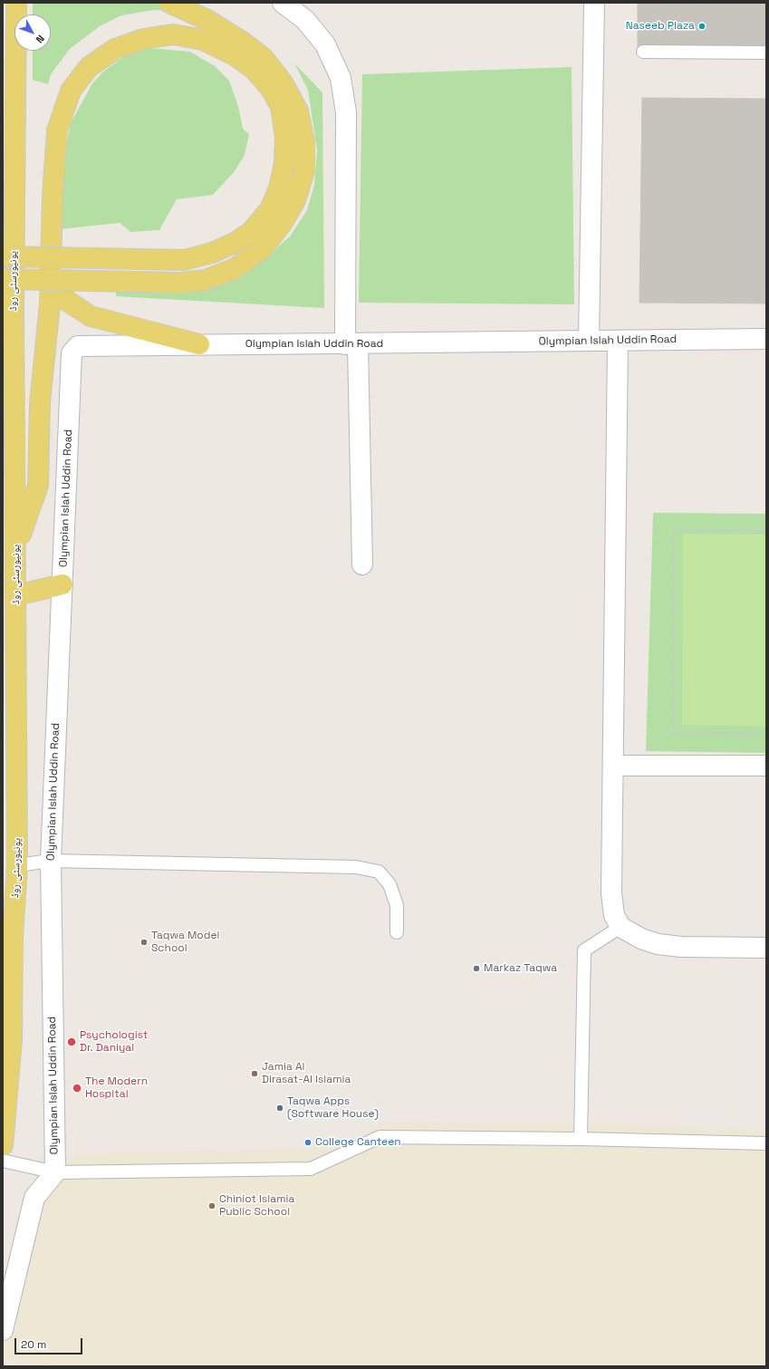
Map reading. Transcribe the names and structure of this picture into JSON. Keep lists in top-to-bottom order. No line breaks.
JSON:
{"streets":{"main road":["یونیورسٹی روڈ"],"street":["Olympian Islah Uddin Road"]},"places":["Naseeb Plaza","Taqwa Model School","Markaz Taqwa","Psychologist Dr. Daniyal","Jamia Al Dirasat-Al Islamia","The Modern Hospital","Taqwa Apps (Software House)","College Canteen","Chiniot Islamia Public School"],"scale_bar":"20 m","north":"bottom right"}
